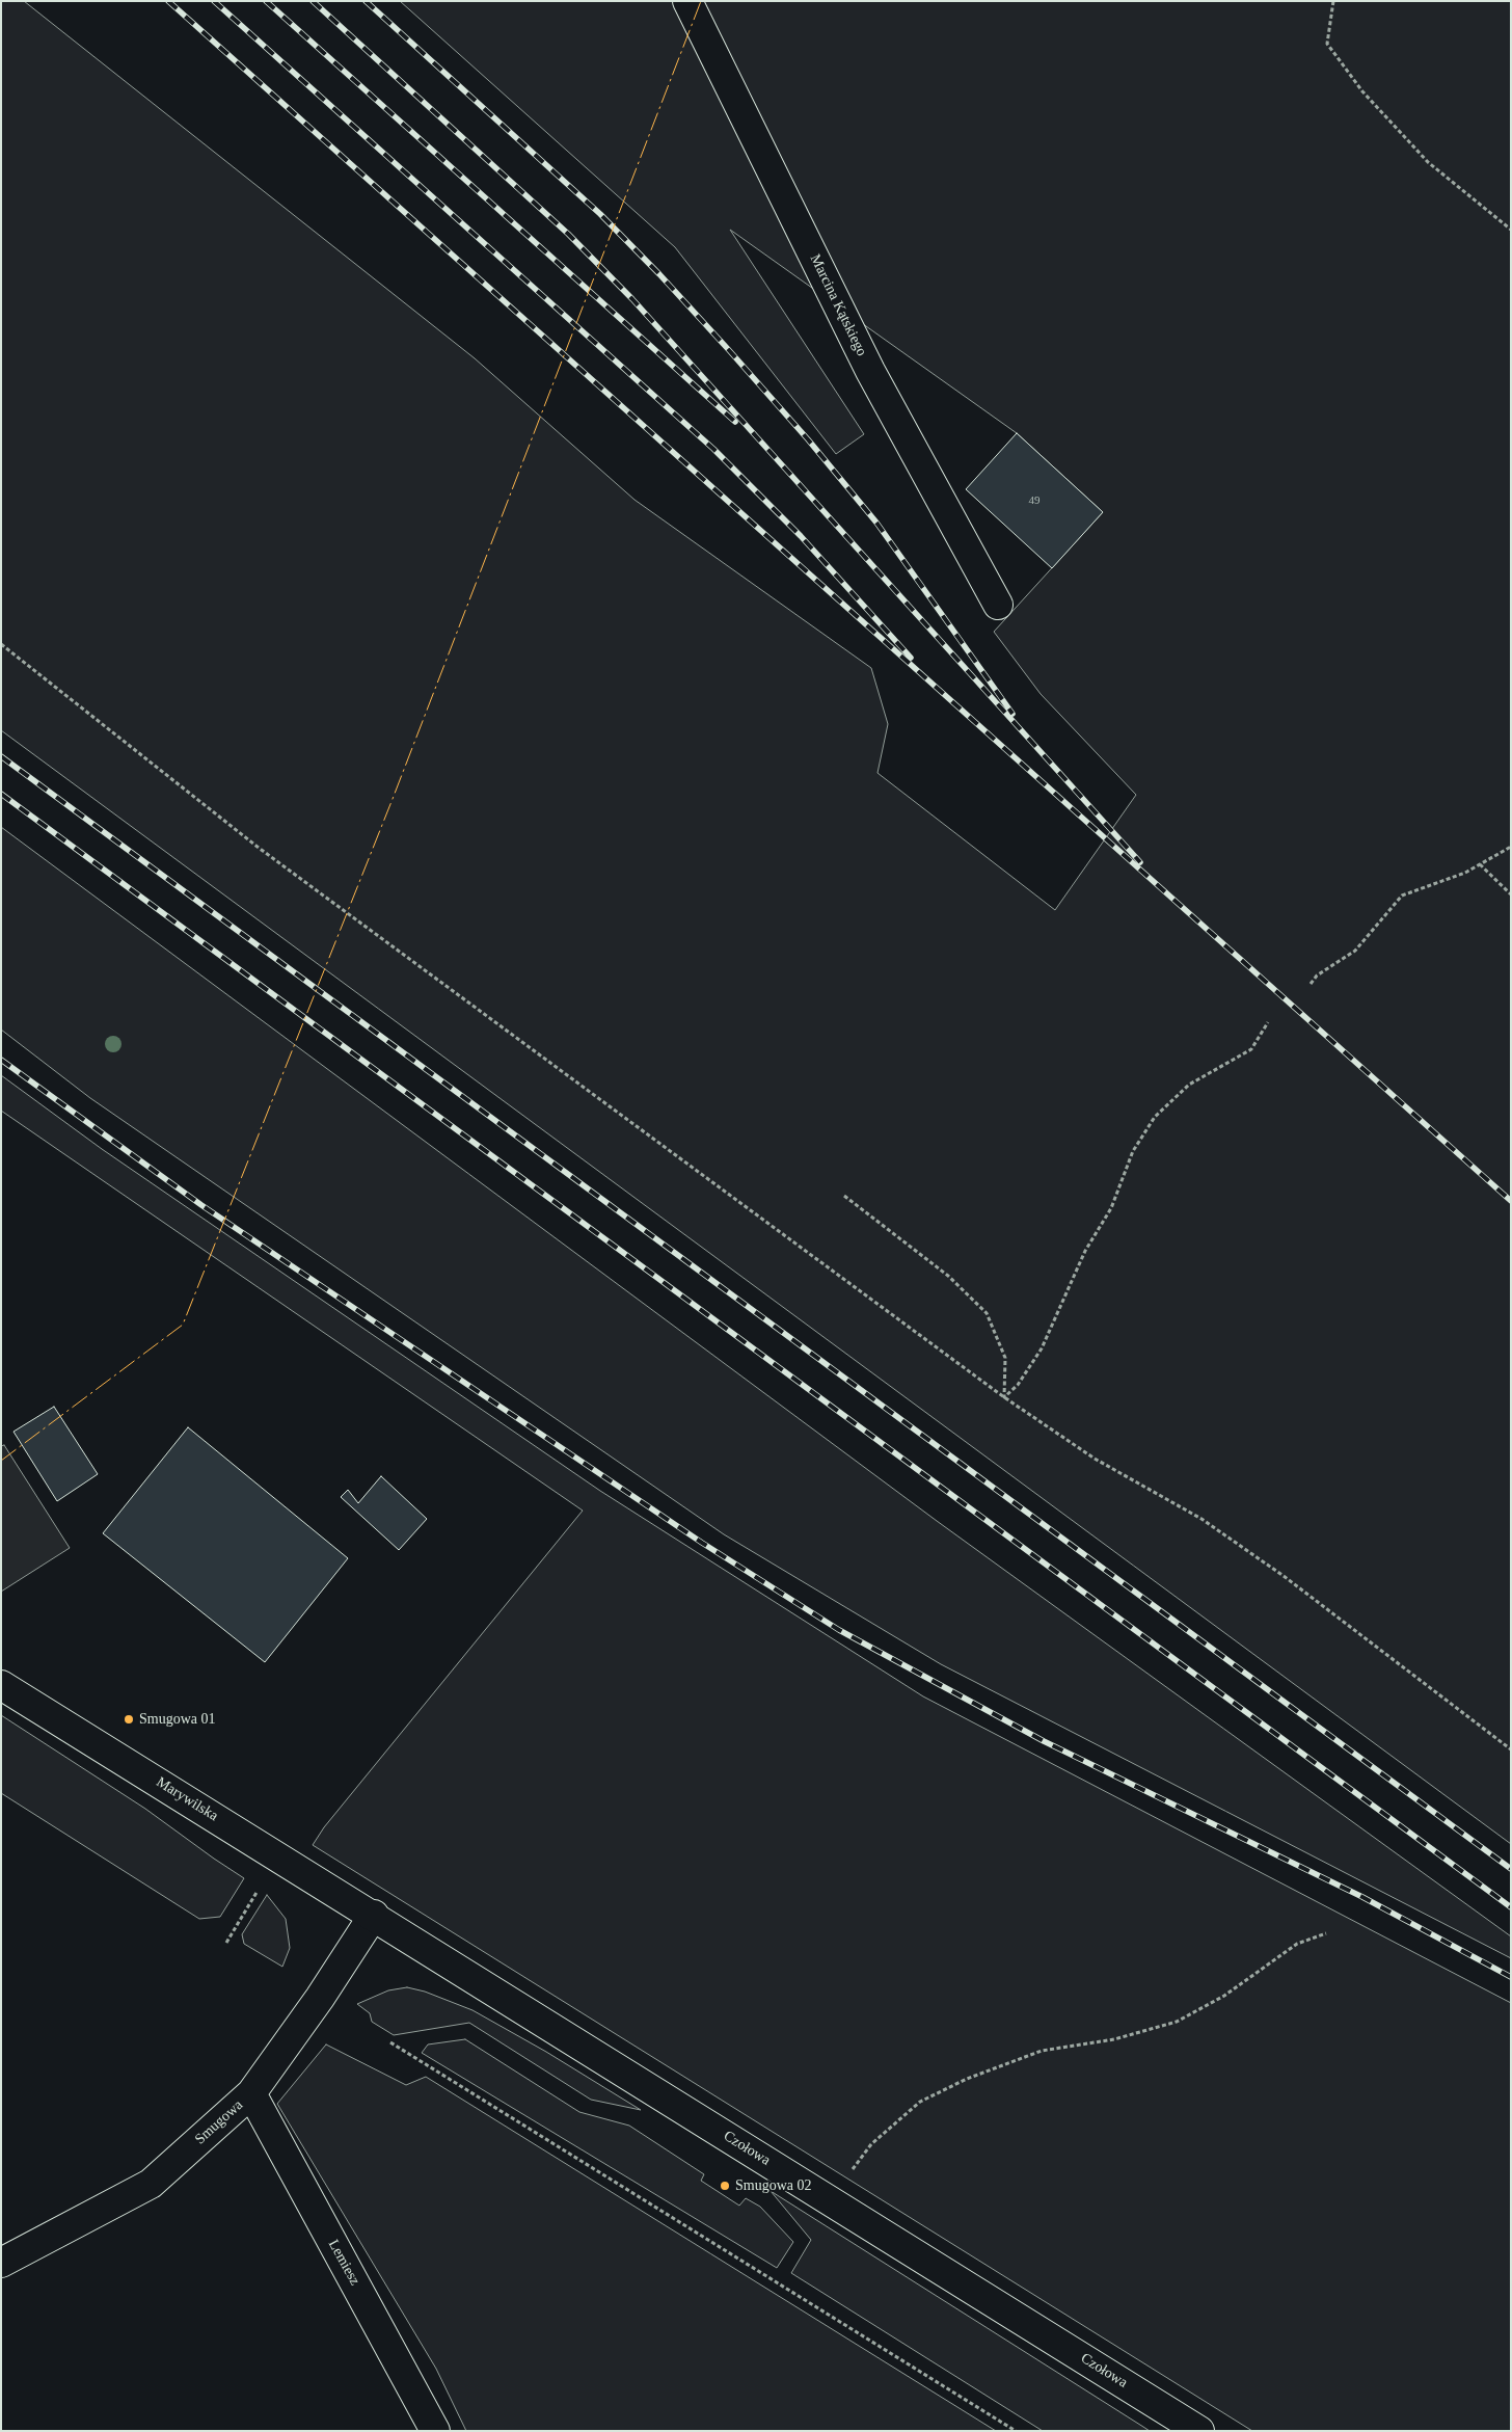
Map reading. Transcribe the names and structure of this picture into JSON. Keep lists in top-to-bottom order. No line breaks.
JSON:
{"streets":{"street":["Marcina Kątskiego","Marywilska","Smugowa","Czołowa","Lemiesz"]},"crossings":[["Marywilska","Smugowa"],["Marywilska","Czołowa"],["Smugowa","Czołowa"],["Smugowa","Lemiesz"]],"places":["Smugowa 01","Smugowa 02"],"house_numbers":["49"]}
